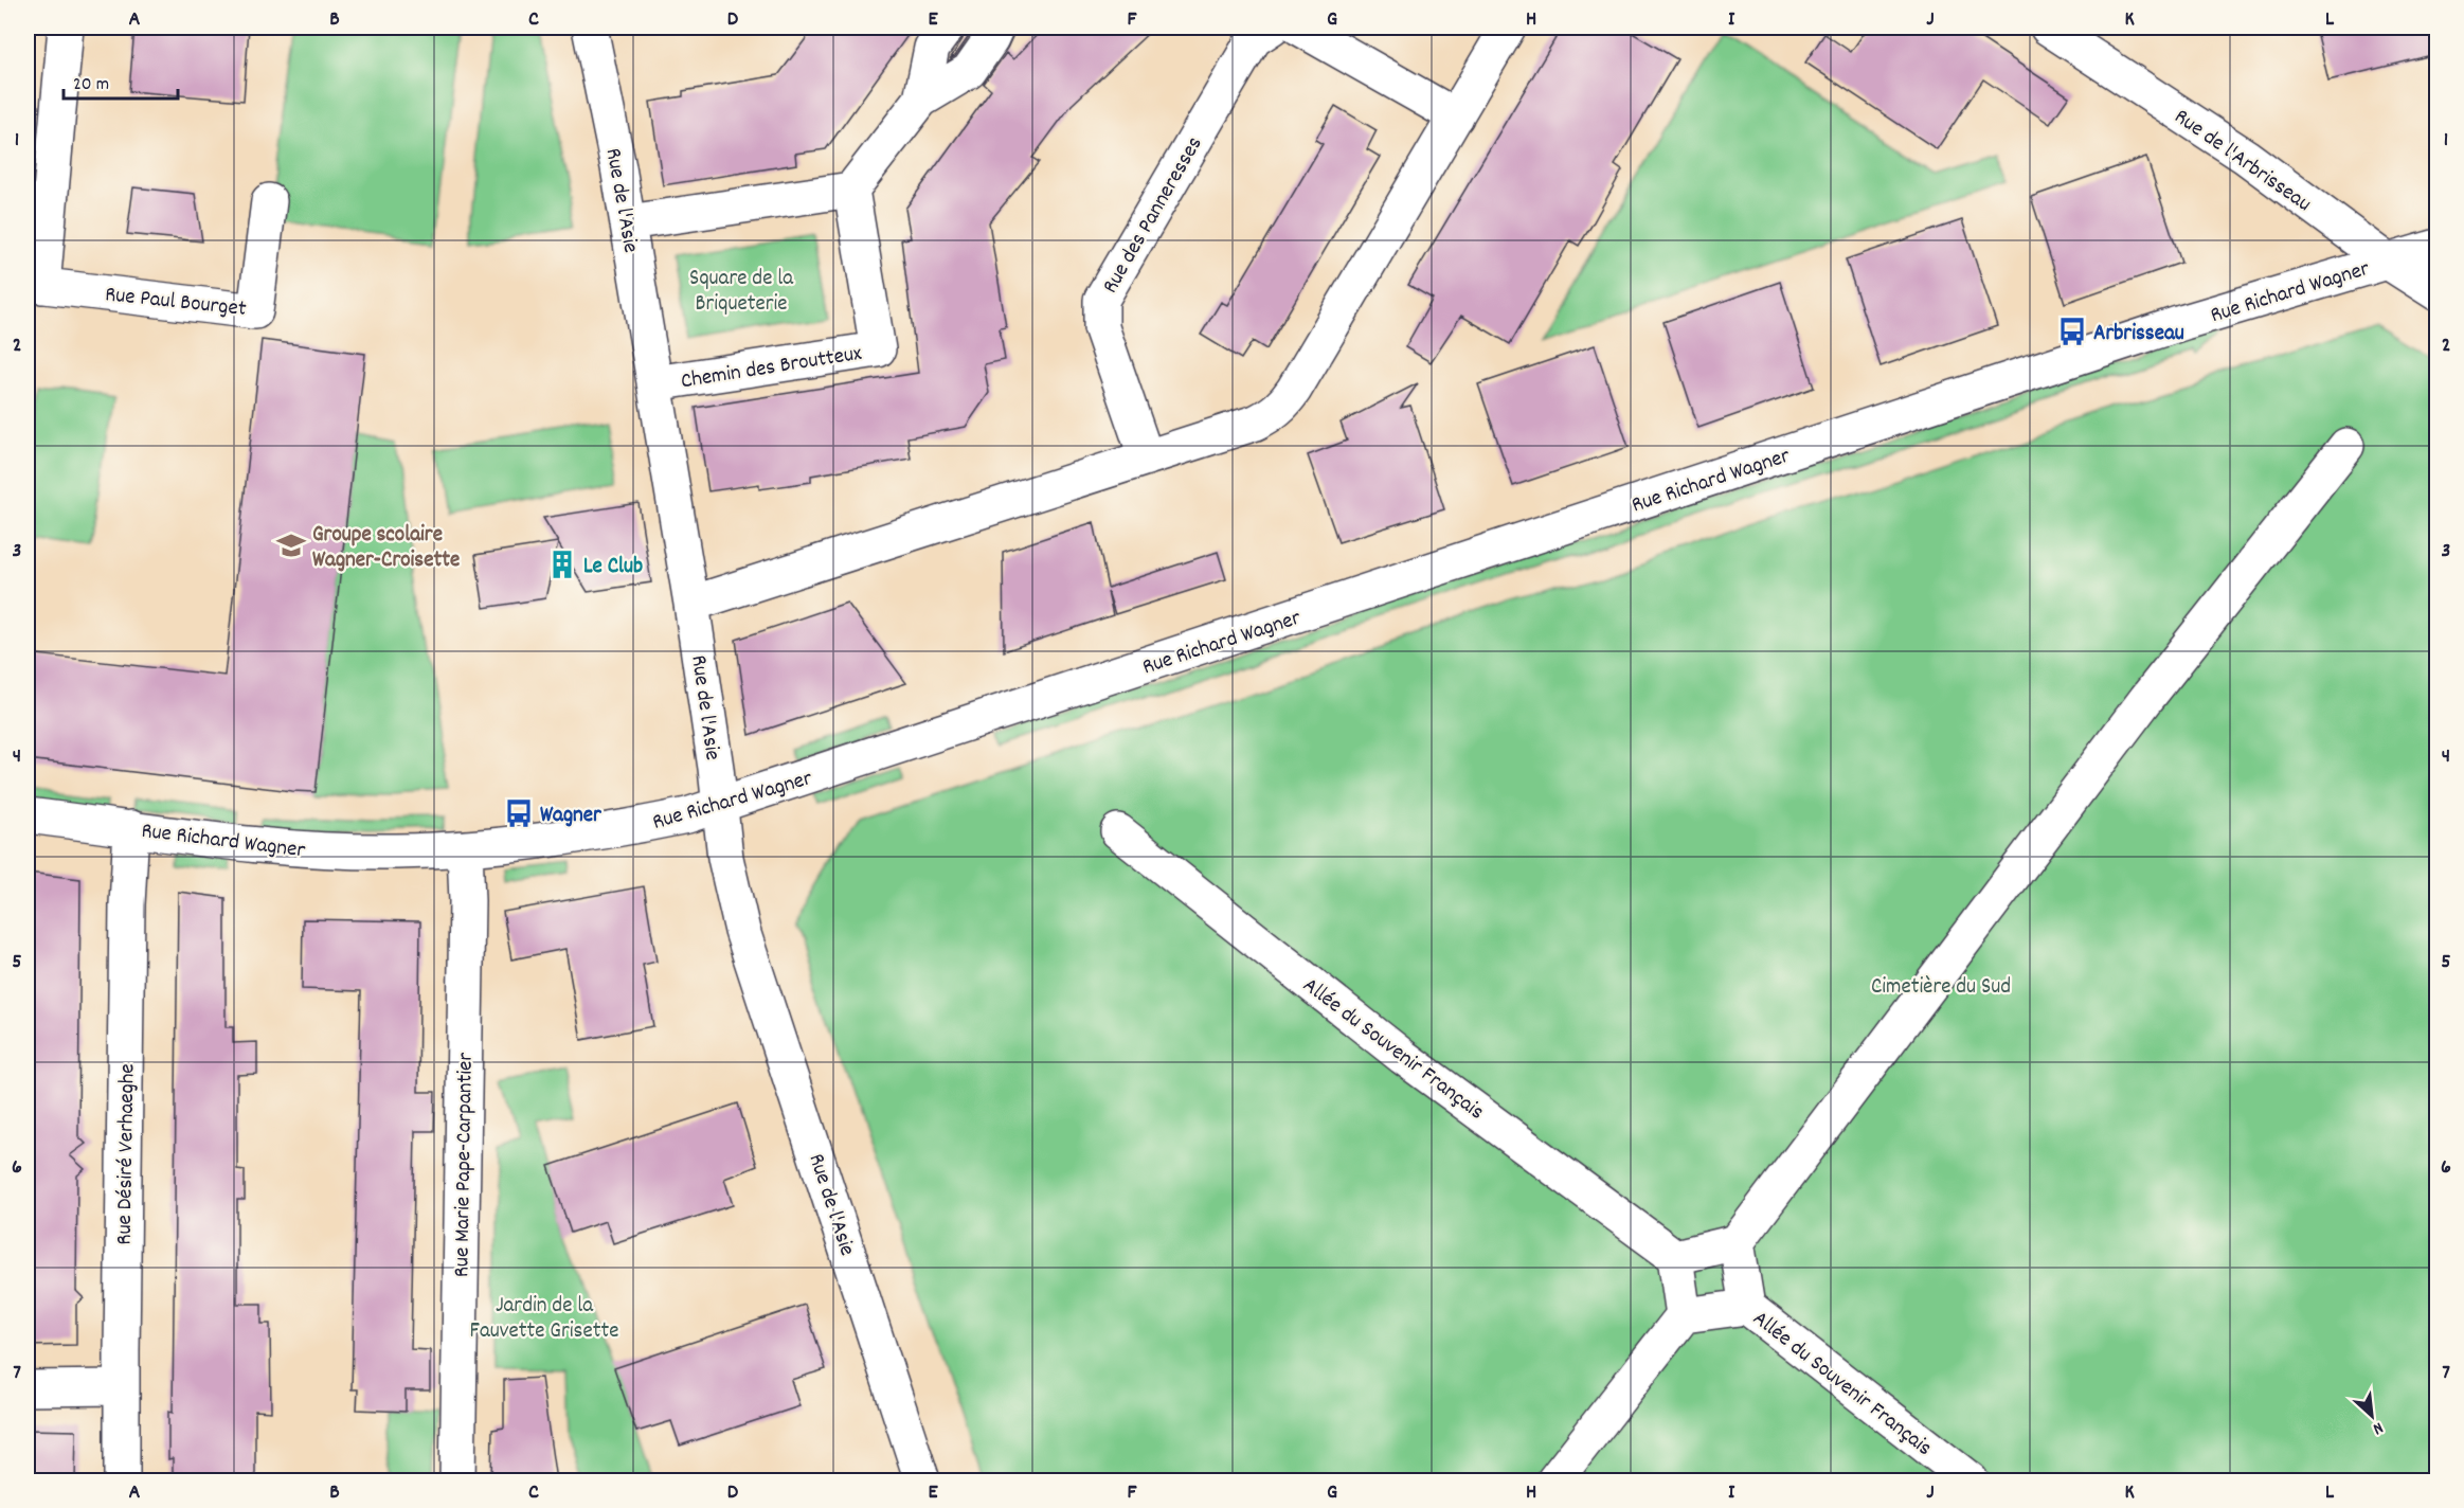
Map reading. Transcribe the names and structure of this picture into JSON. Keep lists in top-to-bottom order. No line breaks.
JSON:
{"streets":{"street":["Rue de l'Arbrisseau","Rue de l'Asie","Rue des Panneresses","Rue Richard Wagner","Rue Paul Bourget","Chemin des Broutteux","Allée du Souvenir Français","Rue Désiré Verhaeghe","Rue Marie Pape-Carpantier"]},"crossings":[["Rue de l'Arbrisseau","Rue Richard Wagner"],["Rue de l'Asie","Rue Richard Wagner"],["Rue de l'Asie","Chemin des Broutteux"],["Rue Richard Wagner","Rue Désiré Verhaeghe"],["Rue Richard Wagner","Rue Marie Pape-Carpantier"]],"parks":["Square de la Briqueterie","Cimetière du Sud","Jardin de la Fauvette Grisette"],"places":{"bus stop":["Arbrisseau","Wagner"],"school or university":["Groupe scolaire Wagner-Croisette"],"building":["Le Club"]},"scale_bar":"20 m","north":"bottom right","grid":{"columns":["A","B","C","D","E","F","G","H","I","J","K","L"],"rows":["1","2","3","4","5","6","7"]}}
